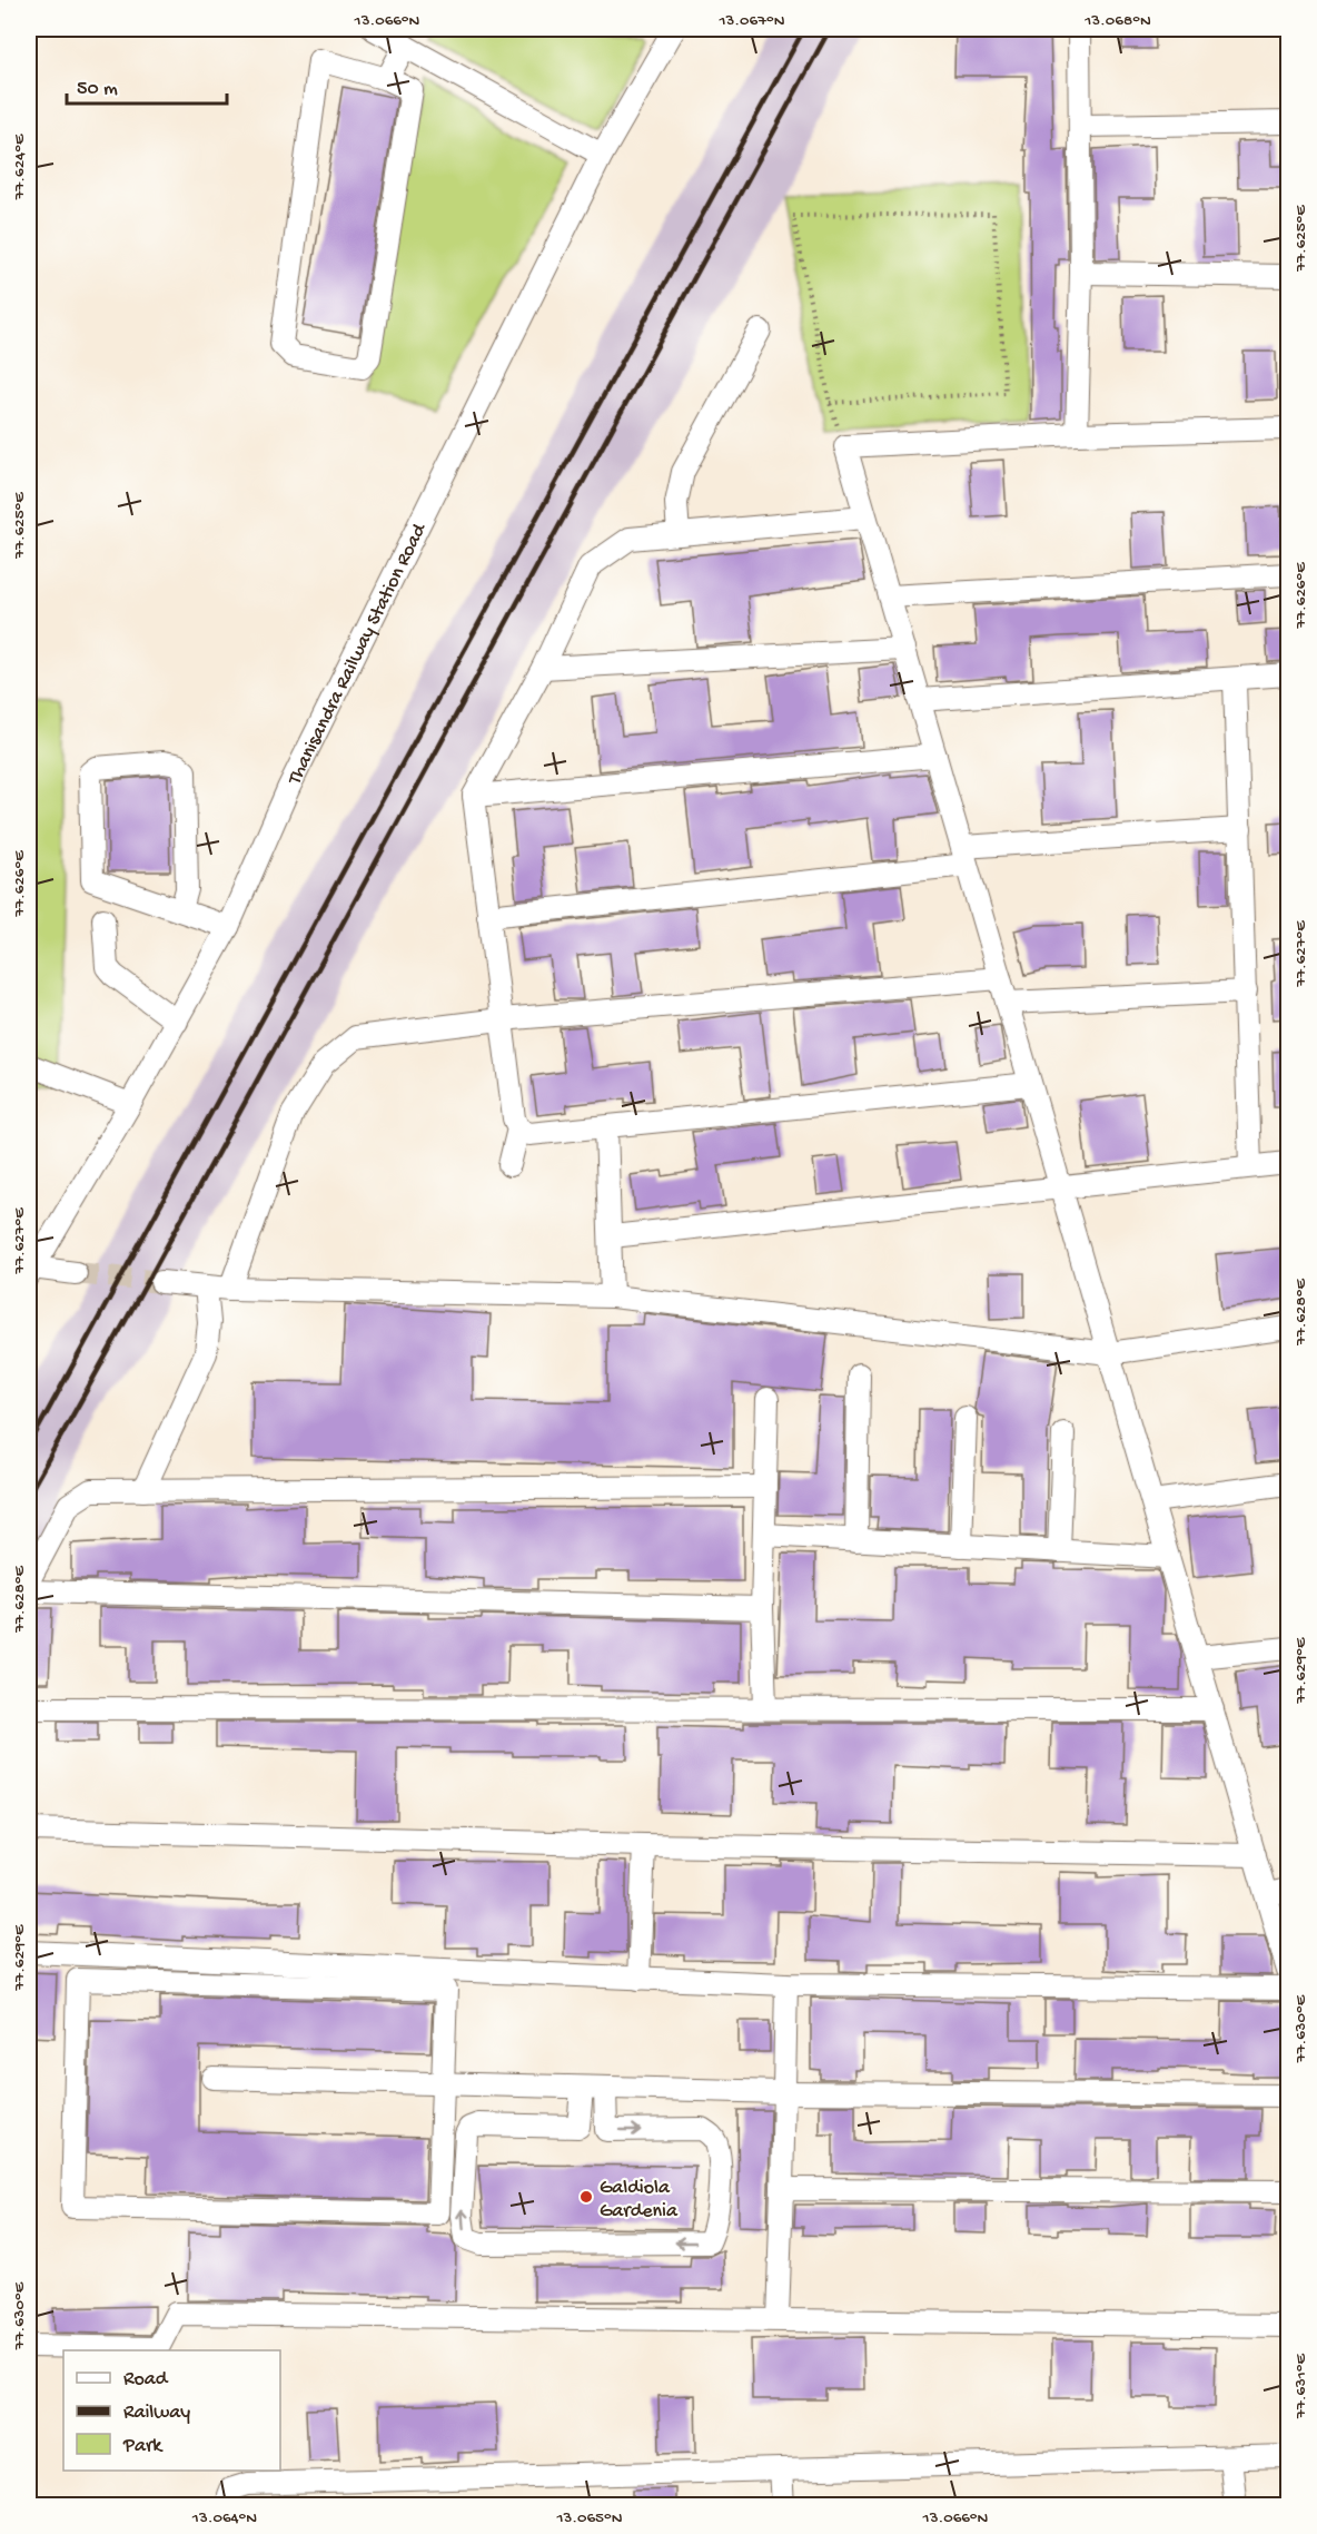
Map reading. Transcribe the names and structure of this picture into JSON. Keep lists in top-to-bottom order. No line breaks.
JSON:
{"streets":{"street":["Thanisandra Railway Station Road"]},"places":["Galdiola Gardenia"],"legend":["Road","Railway","Park"],"scale_bar":"50 m","coordinates":["13.066°N","13.067°N","13.068°N","77.624°E","77.625°E","77.626°E","77.627°E","77.628°E","77.629°E","77.630°E","77.631°E","13.064°N","13.065°N"]}
